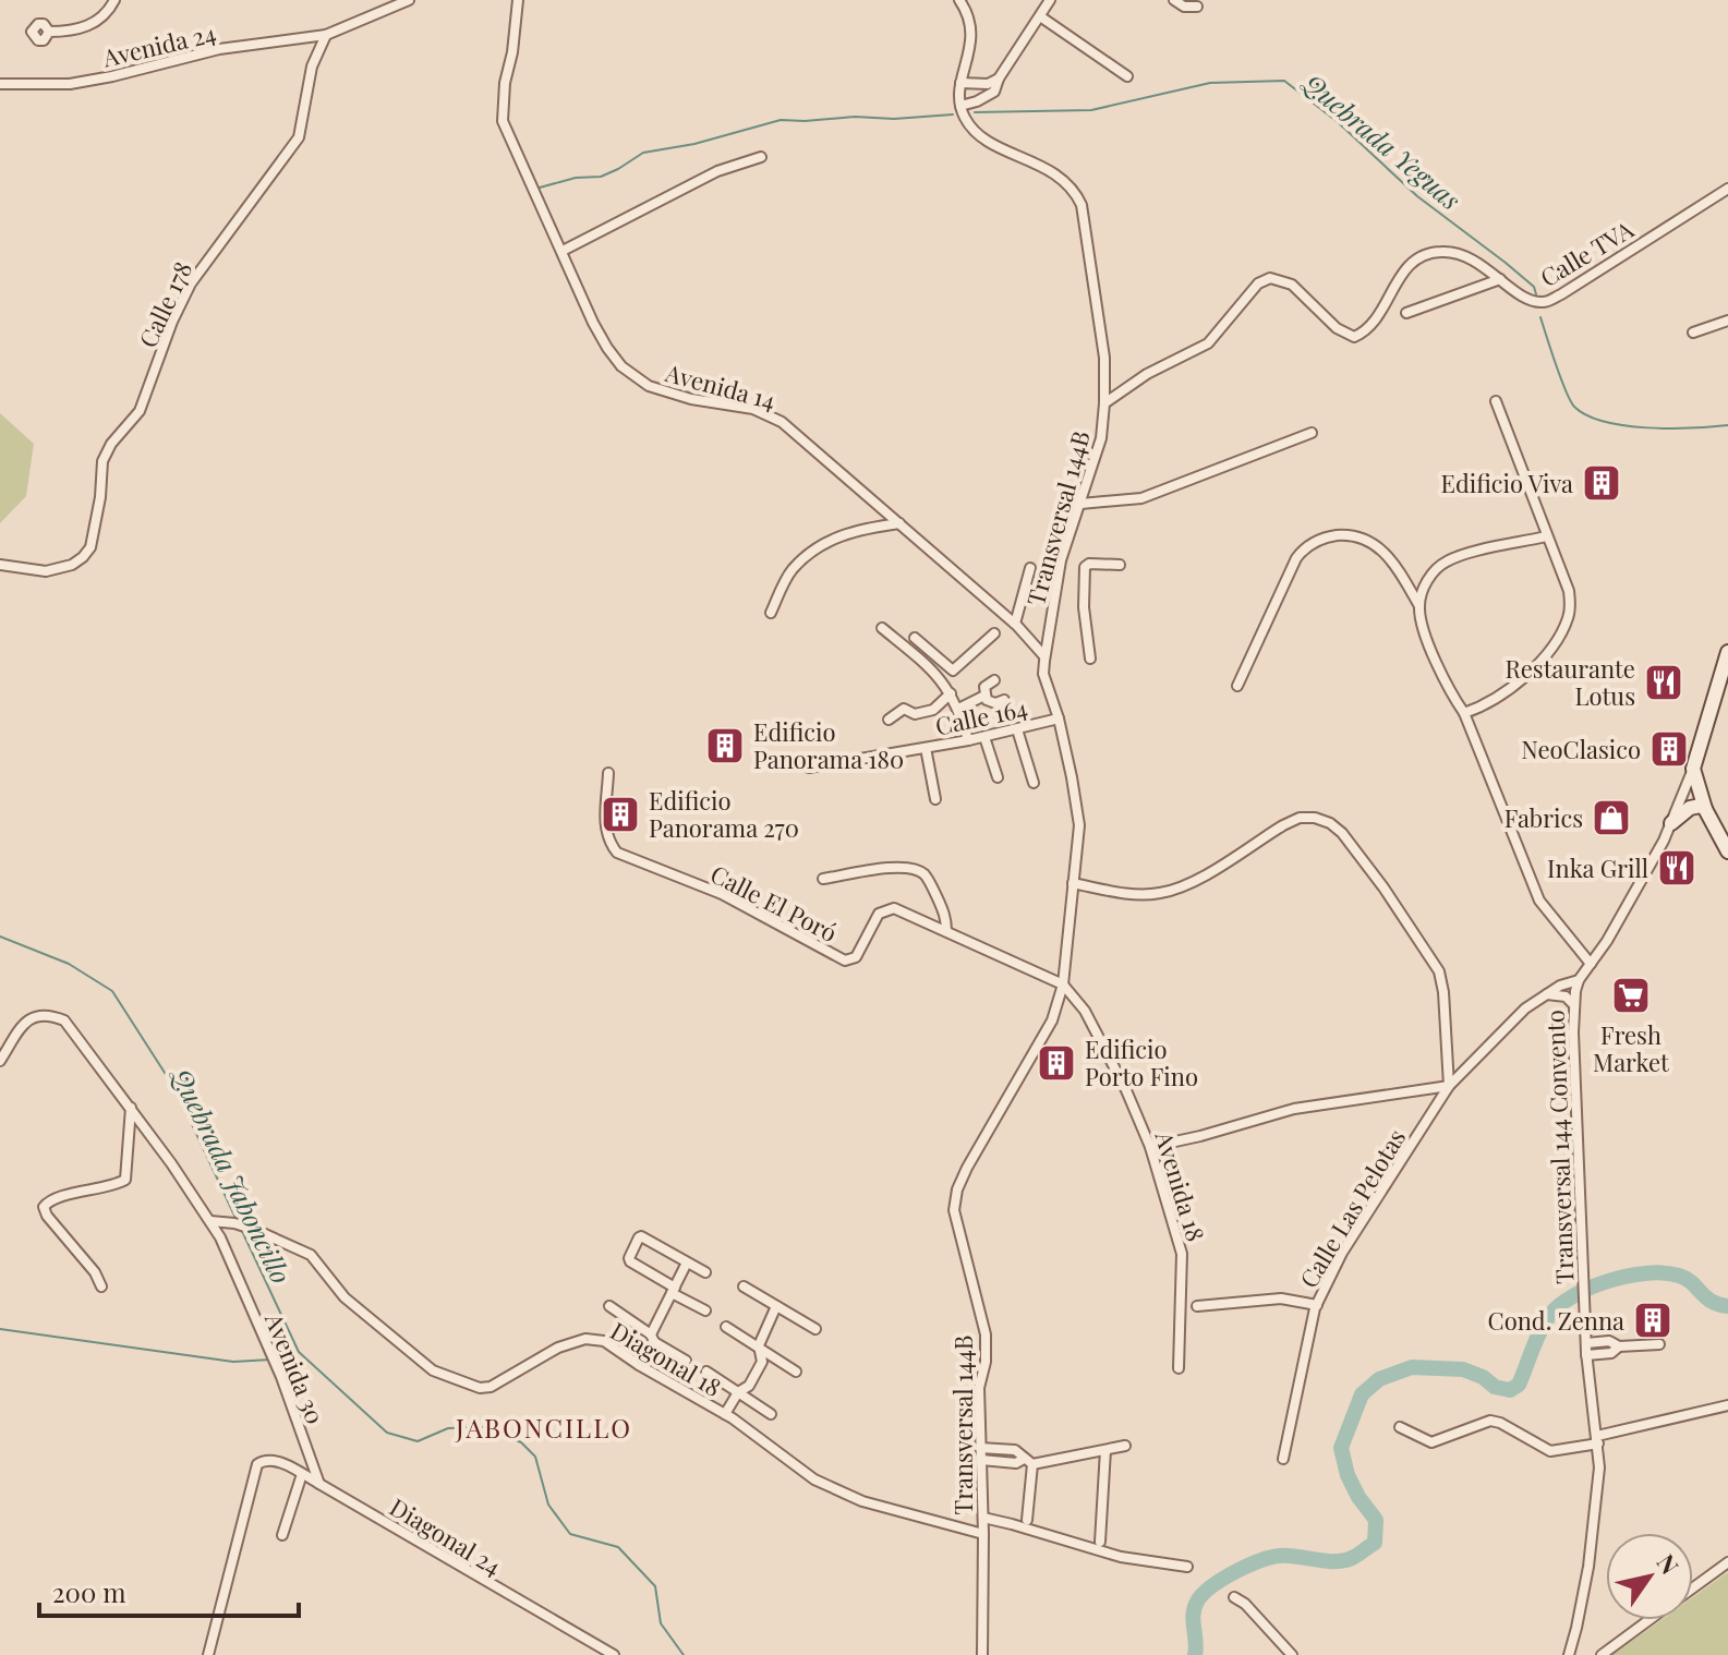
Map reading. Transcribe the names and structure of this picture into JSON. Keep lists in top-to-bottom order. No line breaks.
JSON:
{"streets":{"street":["Avenida 24","Calle TVA","Calle 178","Avenida 14","Transversal 144B","Calle 164","Calle El Poró","Transversal 144 Convento","Avenida 18","Calle Las Pelotas","Diagonal 18","Avenida 30","Diagonal 24"]},"crossings":[["Avenida 24","Calle 178"],["Calle TVA","Transversal 144B"],["Avenida 14","Transversal 144B"],["Transversal 144B","Calle 164"],["Transversal 144B","Calle El Poró"],["Transversal 144B","Avenida 18"],["Transversal 144B","Diagonal 18"],["Calle El Poró","Avenida 18"],["Transversal 144 Convento","Calle Las Pelotas"],["Diagonal 18","Avenida 30"],["Avenida 30","Diagonal 24"]],"districts":["JABONCILLO"],"water":["Quebrada Yeguas","Quebrada Jaboncillo"],"places":{"building":["Edificio Viva","Edificio Panorama 180","NeoClasico","Edificio Panorama 270","Edificio Porto Fino","Cond. Zenna"],"restaurant":["Restaurante Lotus","Inka Grill"],"shop":["Fabrics"],"supermarket":["Fresh Market"]},"scale_bar":"200 m","north":"top right"}
